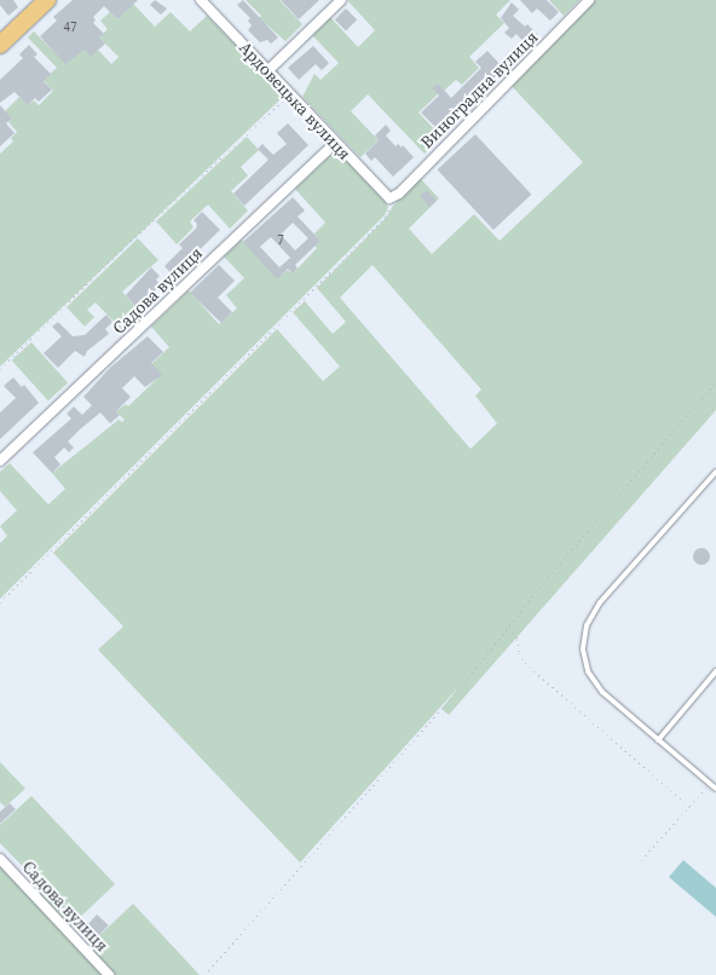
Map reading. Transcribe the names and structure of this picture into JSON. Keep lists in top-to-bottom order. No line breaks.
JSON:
{"streets":{"street":["Виноградна вулиця","Ардовецька вулиця","Садова вулиця"]},"crossings":[["Виноградна вулиця","Ардовецька вулиця"],["Ардовецька вулиця","Садова вулиця"]],"house_numbers":["47","7"]}
